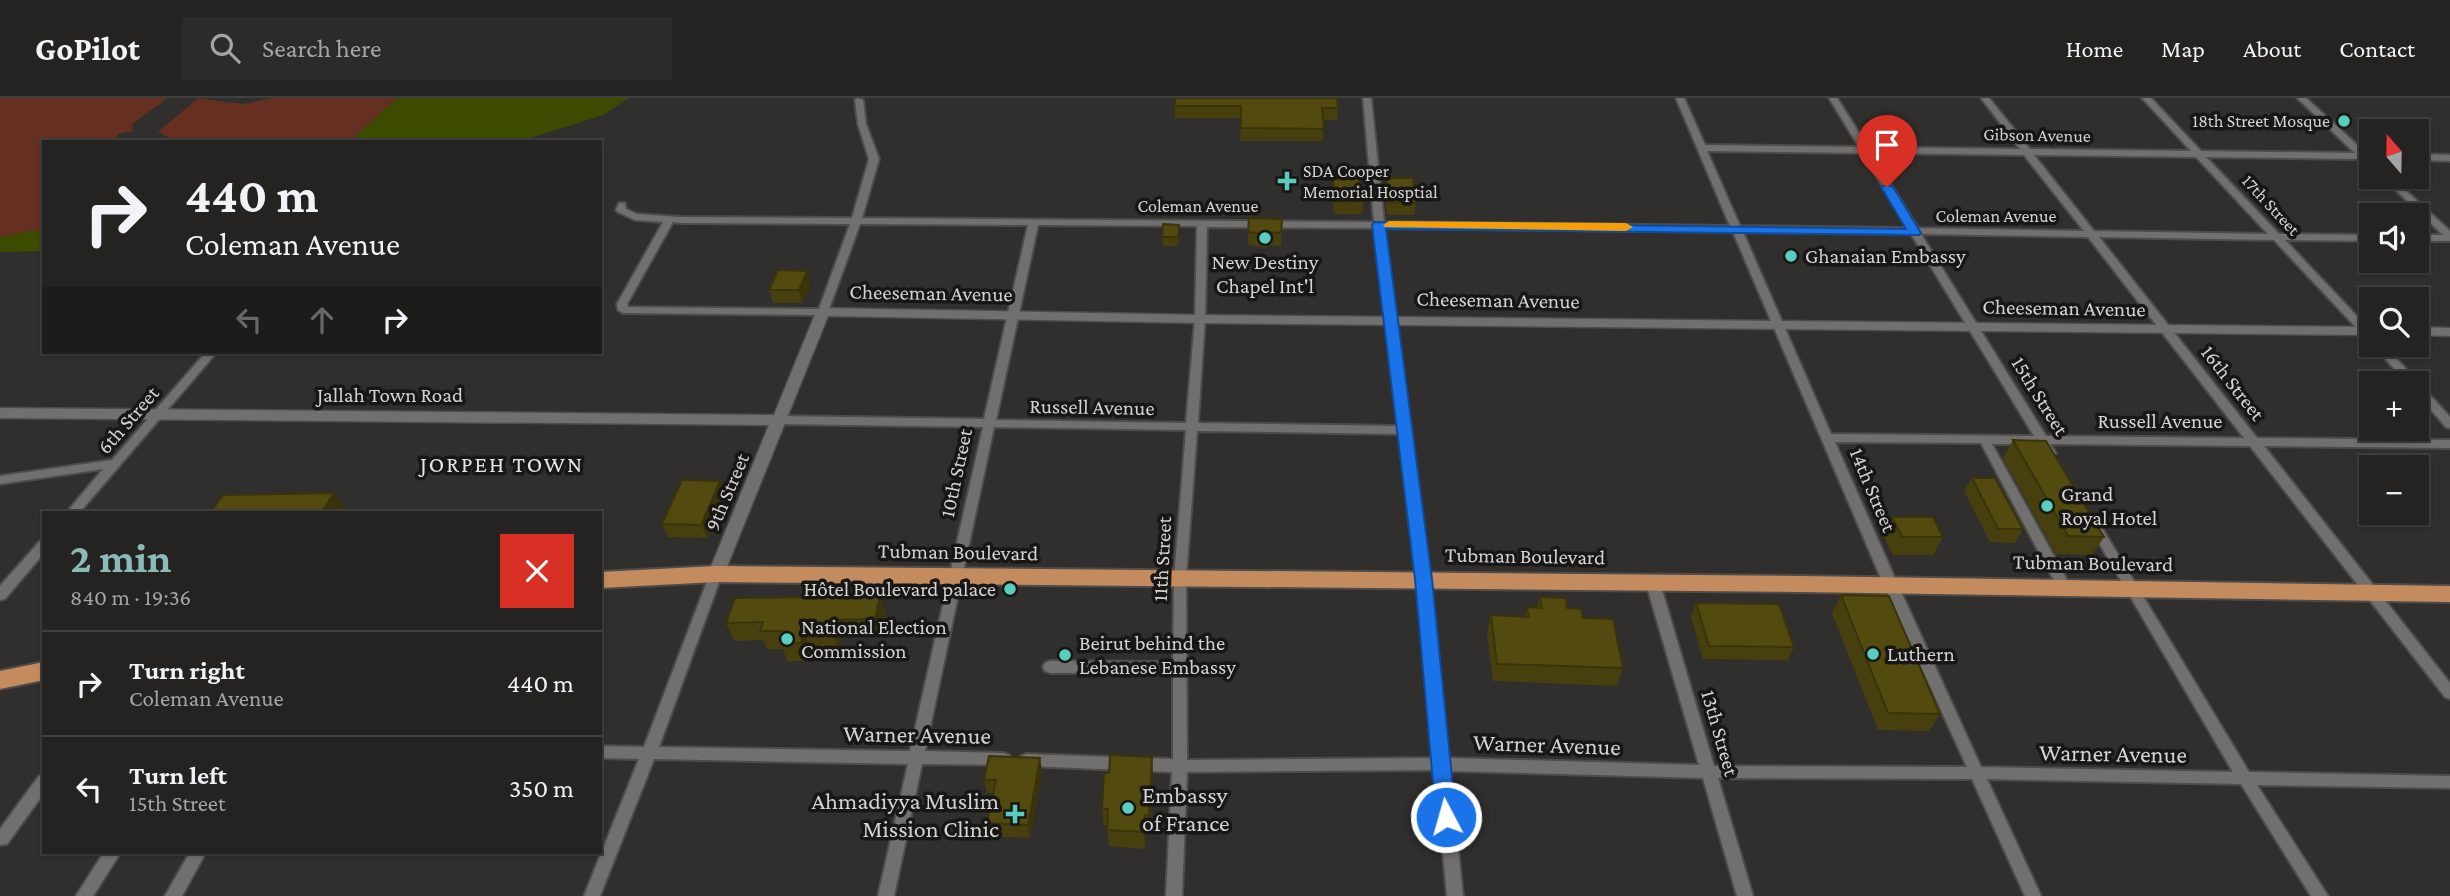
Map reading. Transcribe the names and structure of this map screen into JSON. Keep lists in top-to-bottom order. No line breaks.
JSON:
{"streets":{"highway":["Tubman Boulevard"],"street":["Gibson Avenue","17th Street","Coleman Avenue","Cheeseman Avenue","16th Street","Jallah Town Road","15th Street","Russell Avenue","6th Street","10th Street","14th Street","9th Street","11th Street","13th Street","Warner Avenue"]},"crossings":[["Gibson Avenue","17th Street"],["Gibson Avenue","16th Street"],["Gibson Avenue","15th Street"],["Gibson Avenue","14th Street"],["17th Street","Coleman Avenue"],["Coleman Avenue","Cheeseman Avenue"],["Coleman Avenue","16th Street"],["Coleman Avenue","15th Street"],["Coleman Avenue","10th Street"],["Coleman Avenue","14th Street"],["Coleman Avenue","9th Street"],["Coleman Avenue","11th Street"],["Cheeseman Avenue","16th Street"],["Cheeseman Avenue","15th Street"],["Cheeseman Avenue","10th Street"],["Cheeseman Avenue","14th Street"],["Cheeseman Avenue","9th Street"],["Cheeseman Avenue","11th Street"],["16th Street","Russell Avenue"],["16th Street","Tubman Boulevard"],["Jallah Town Road","Russell Avenue"],["Jallah Town Road","6th Street"],["Jallah Town Road","9th Street"],["15th Street","Russell Avenue"],["Russell Avenue","10th Street"],["Russell Avenue","14th Street"],["Russell Avenue","9th Street"],["Russell Avenue","11th Street"],["10th Street","Tubman Boulevard"],["10th Street","Warner Avenue"],["14th Street","Tubman Boulevard"],["14th Street","Warner Avenue"],["9th Street","Tubman Boulevard"],["9th Street","Warner Avenue"],["Tubman Boulevard","11th Street"],["Tubman Boulevard","13th Street"],["11th Street","Warner Avenue"],["13th Street","Warner Avenue"]],"districts":["JORPEH TOWN"],"places":{"other":["18th Street Mosque","New Destiny Chapel Int'l","Ghanaian Embassy","Grand Royal Hotel","Hôtel Boulevard palace","National Election Commission","Luthern","Beirut behind the Lebanese Embassy","Embassy of France"],"health":["SDA Cooper Memorial Hosptial","Ahmadiyya Muslim Mission Clinic"]},"north":"top","page":{"header":"GoPilot","search":"Search here","nav":["Home","Map","About","Contact"],"map_buttons":["+","−"],"turn":["440 m","Coleman Avenue"],"heading":["2 min","840 m · 19:36"],"list":[{"name":"Turn right","note":"Coleman Avenue","value":"440 m"},{"name":"Turn left","note":"15th Street","value":"350 m"}]}}
